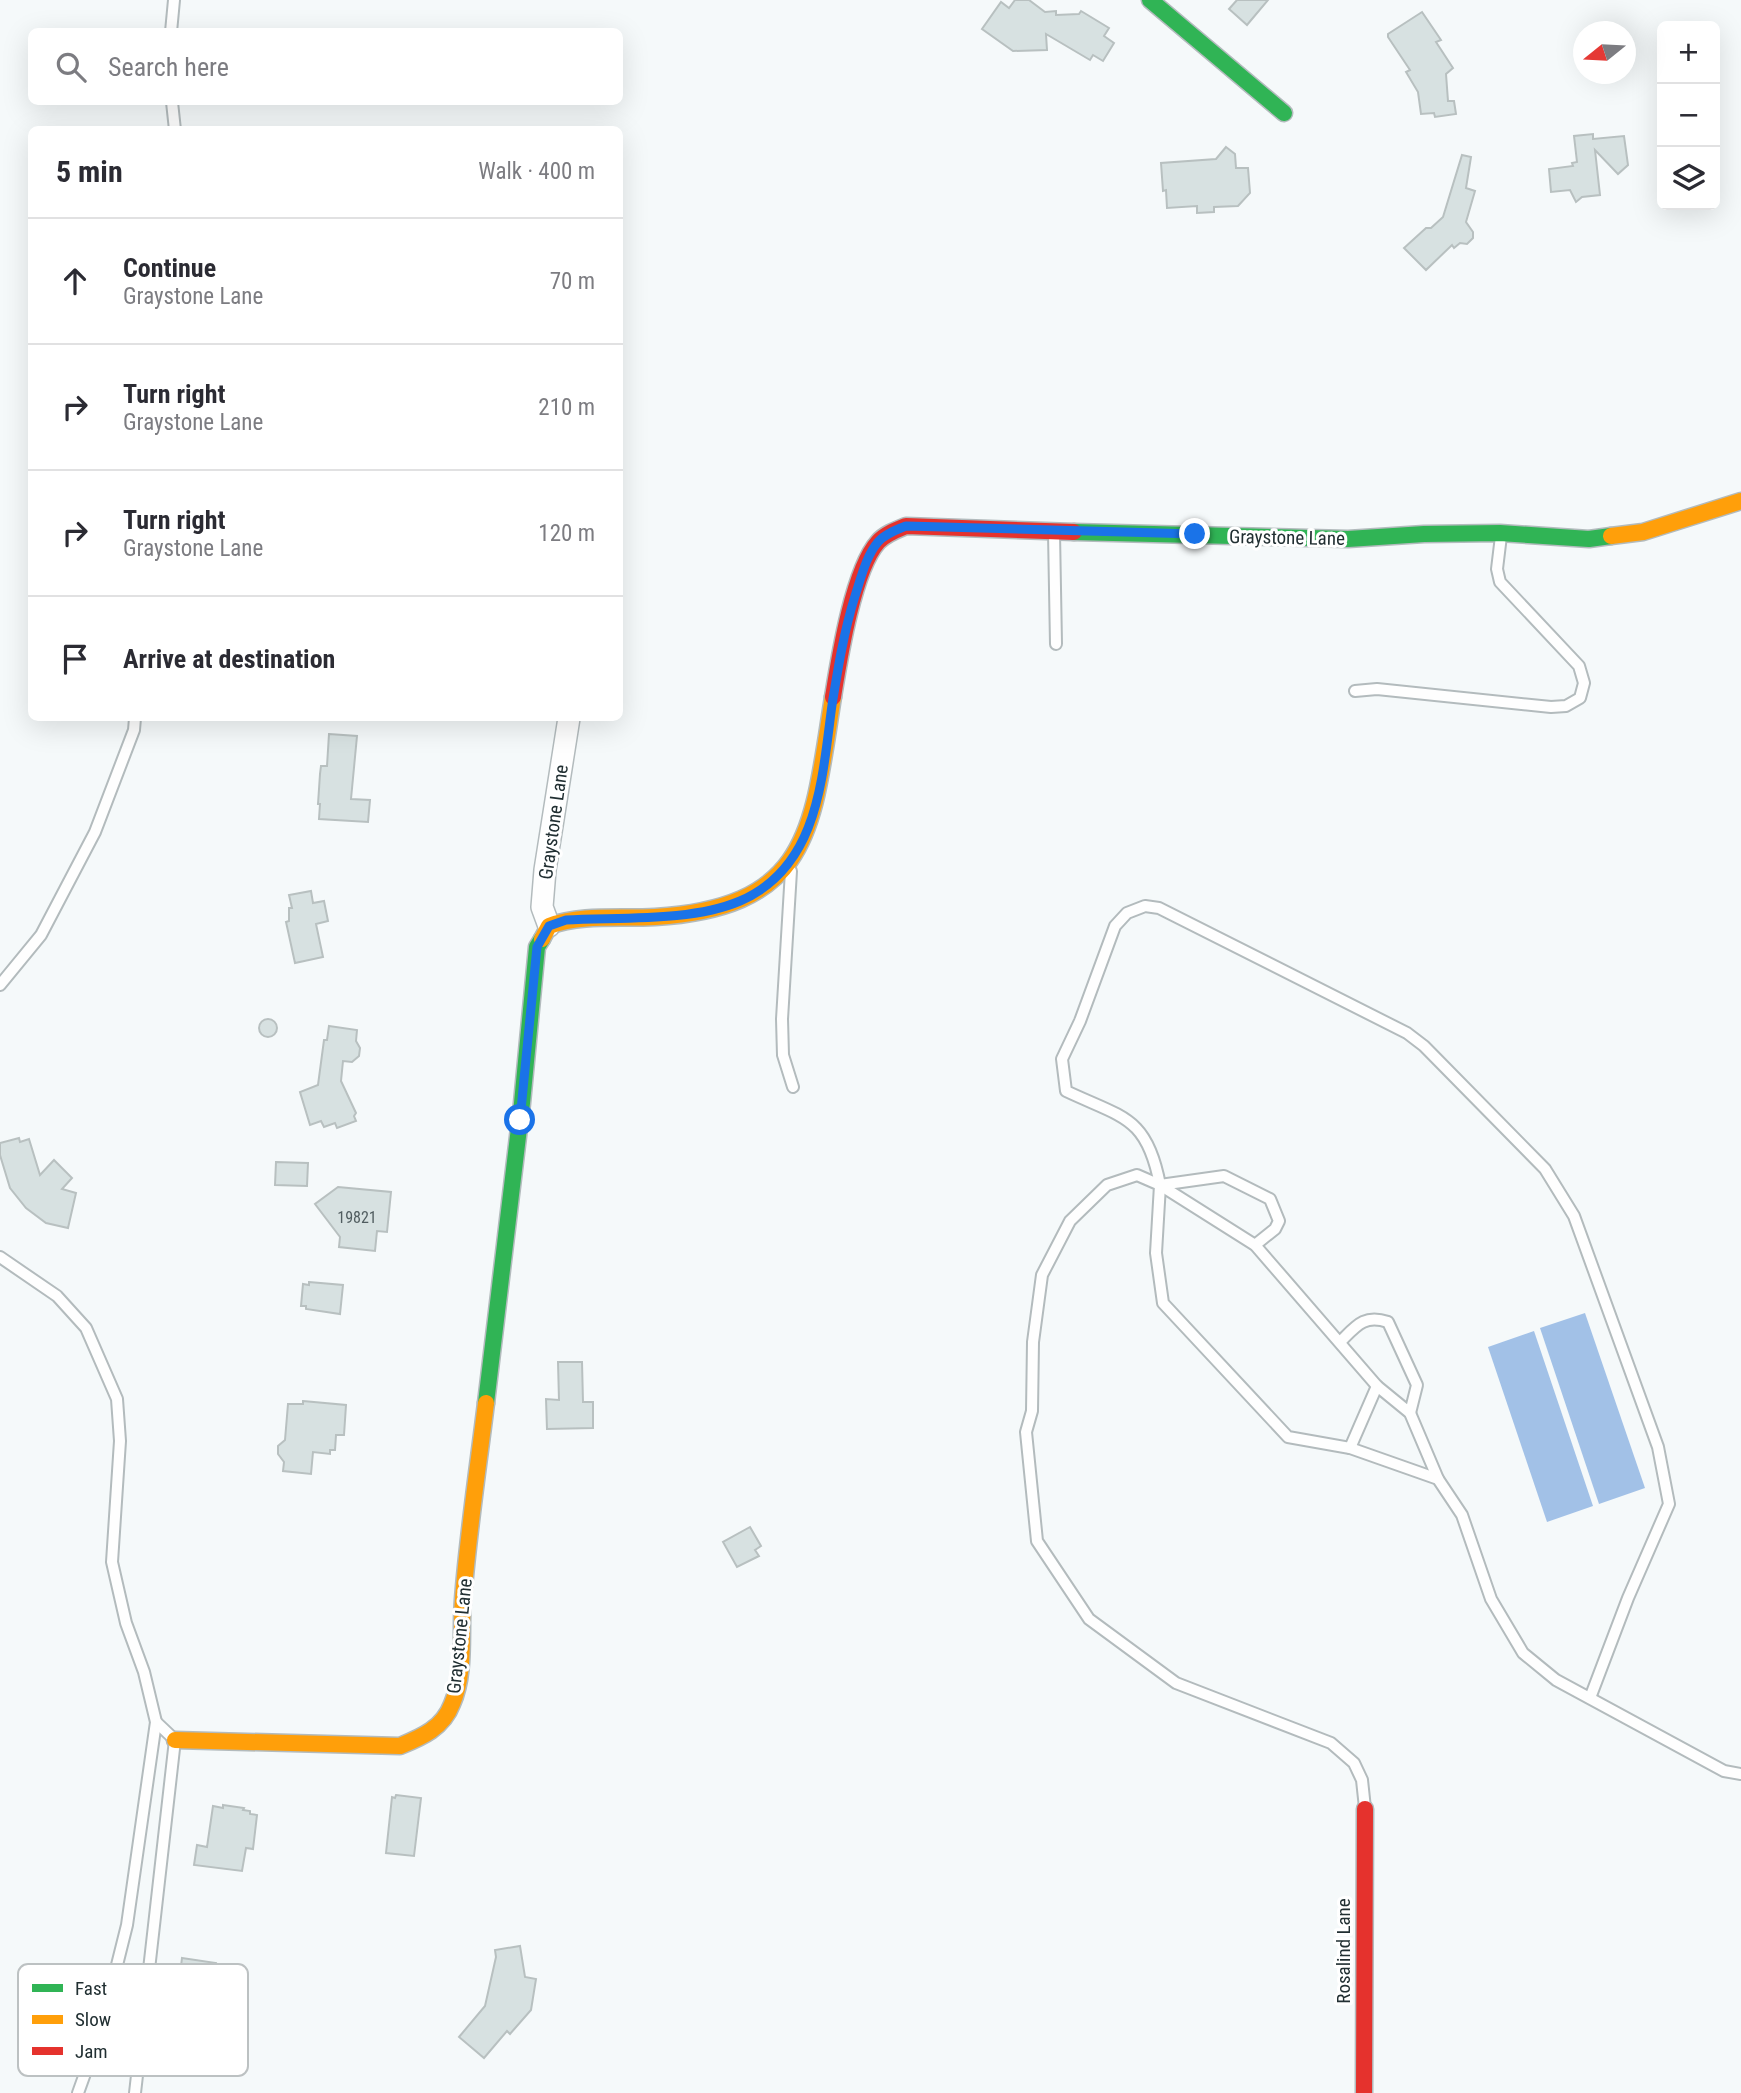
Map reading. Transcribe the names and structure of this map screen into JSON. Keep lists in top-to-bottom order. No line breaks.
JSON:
{"streets":{"street":["Graystone Lane","Rosalind Lane"]},"house_numbers":["19821"],"legend":["Fast","Slow","Jam"],"north":"left","page":{"map_buttons":["+","−"],"search":"Search here","heading":["5 min","Walk · 400 m"],"list":[["Continue","Graystone Lane","70 m"],["Turn right","Graystone Lane","210 m"],["Turn right","Graystone Lane","120 m"],"Arrive at destination"]}}
